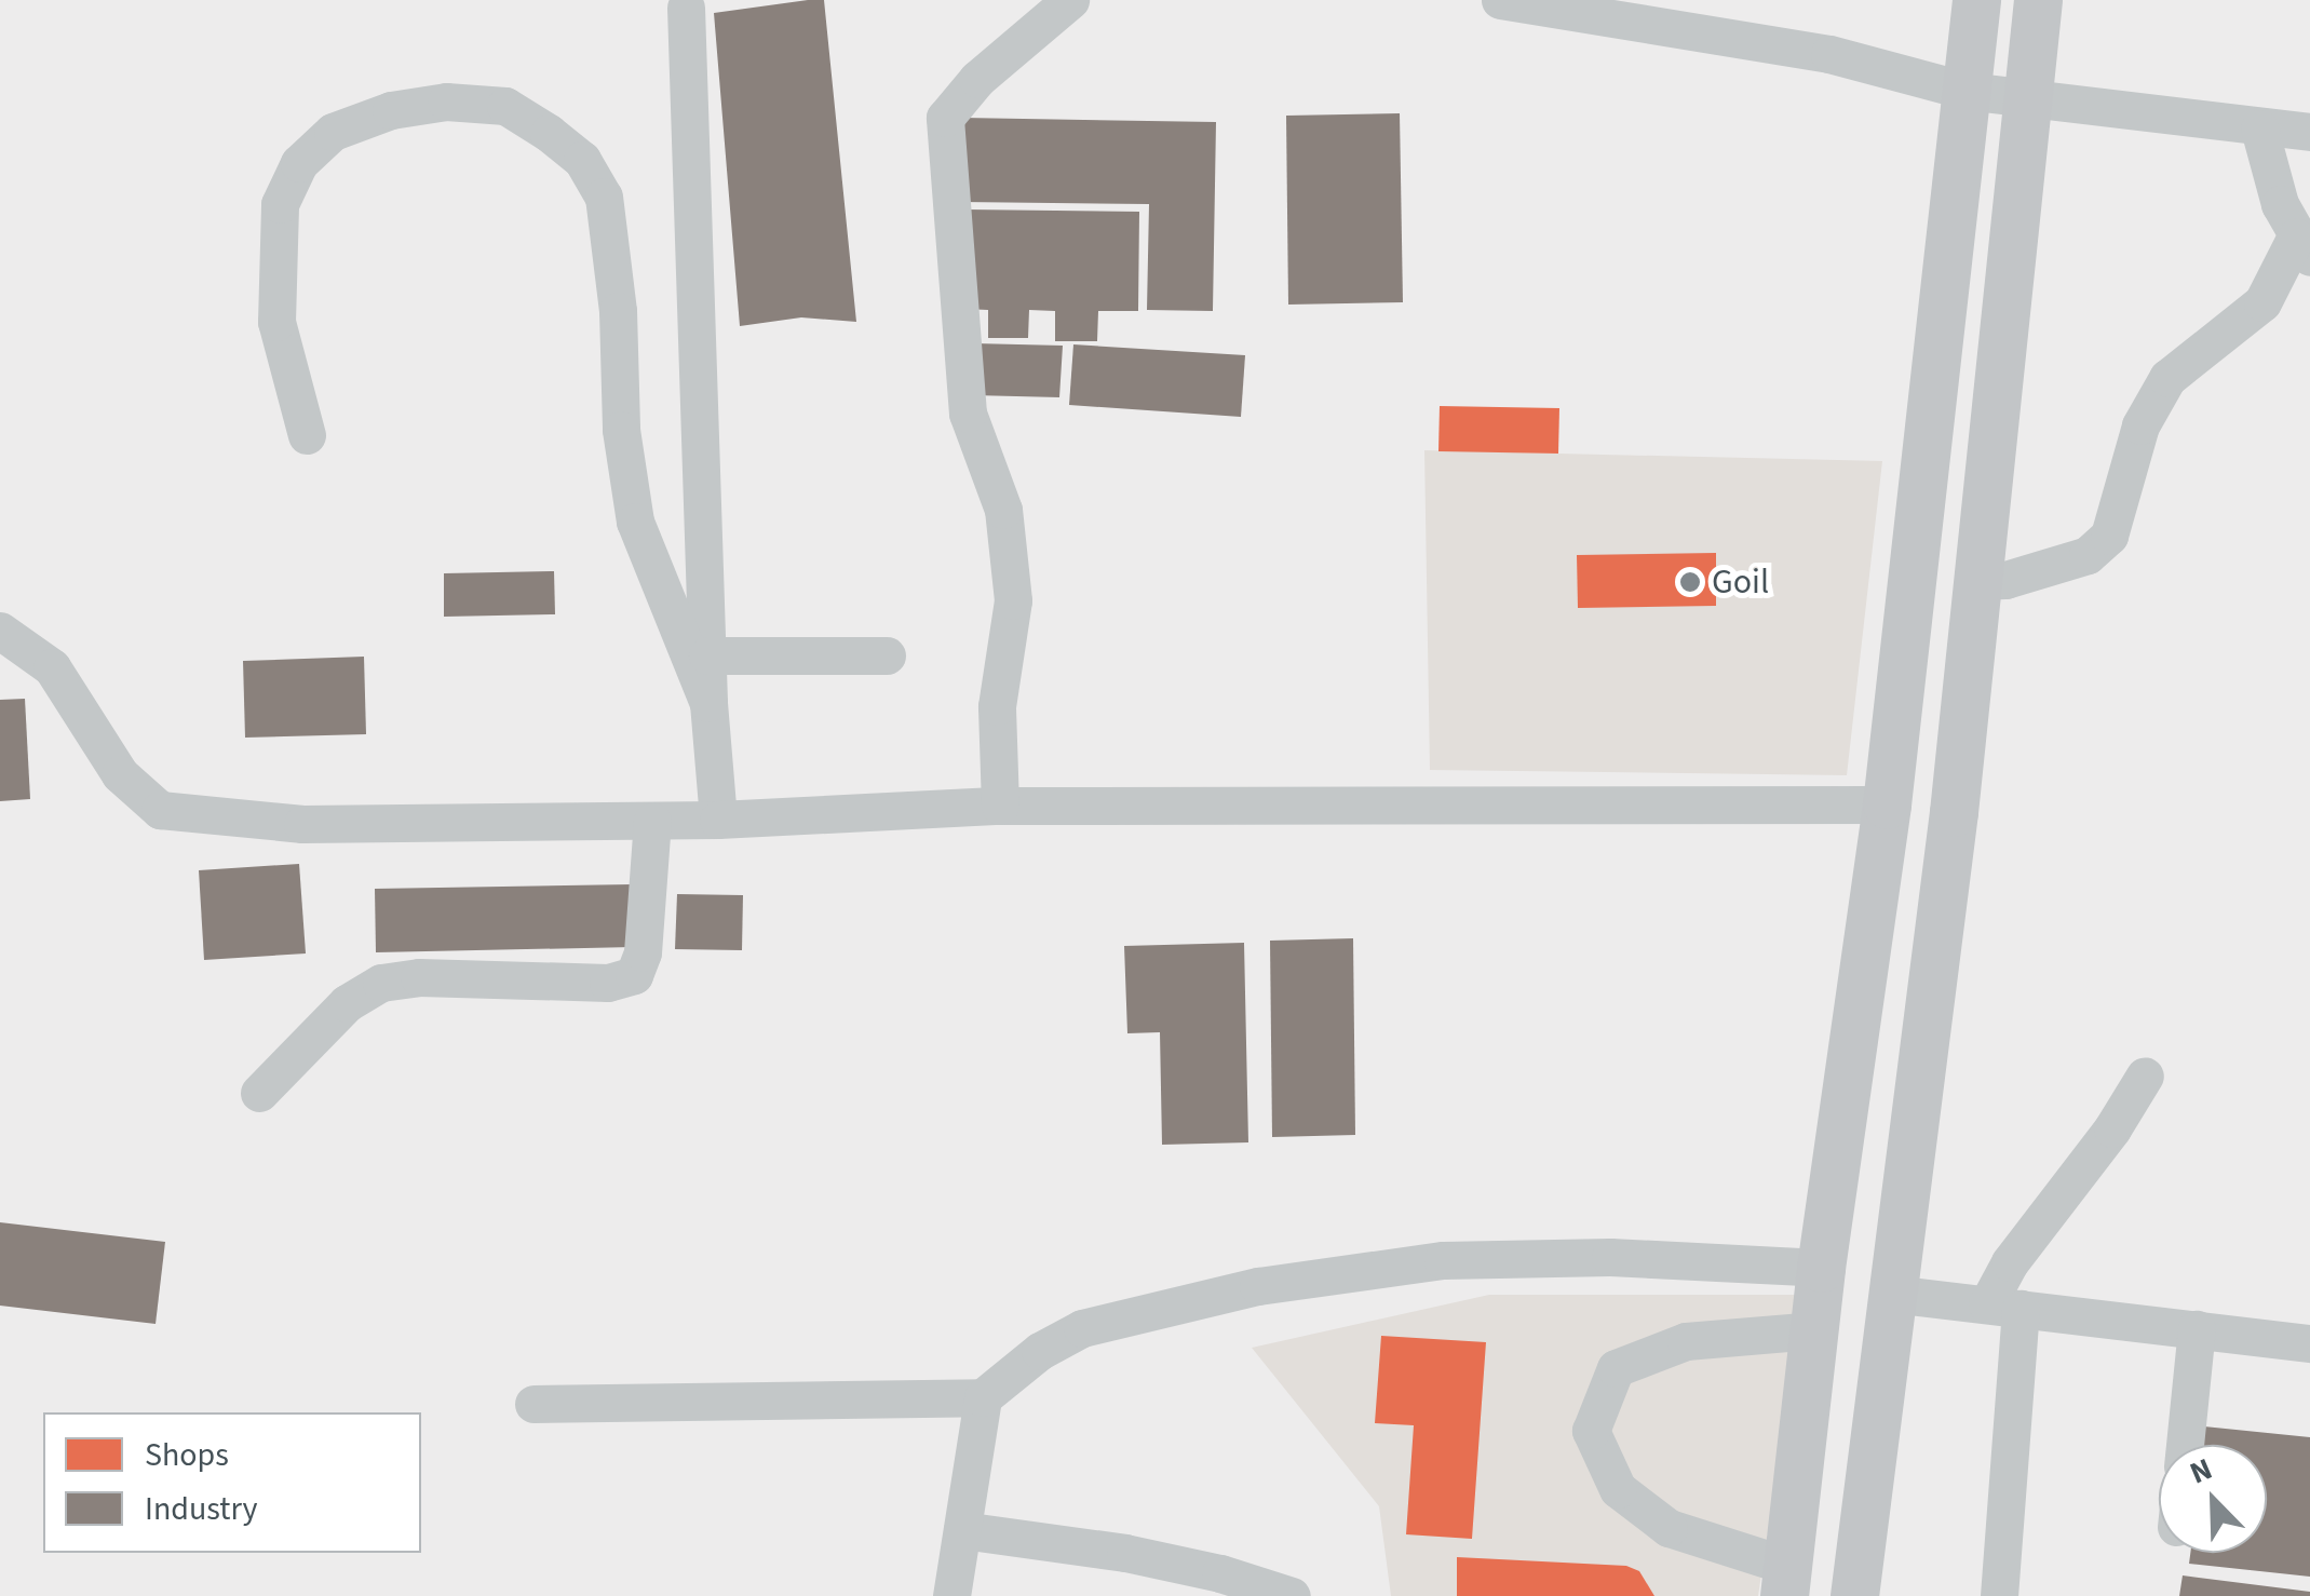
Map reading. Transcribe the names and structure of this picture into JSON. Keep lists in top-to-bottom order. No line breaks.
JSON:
{"places":["Goil"],"legend":["Shops","Industry"],"north":"top left"}
